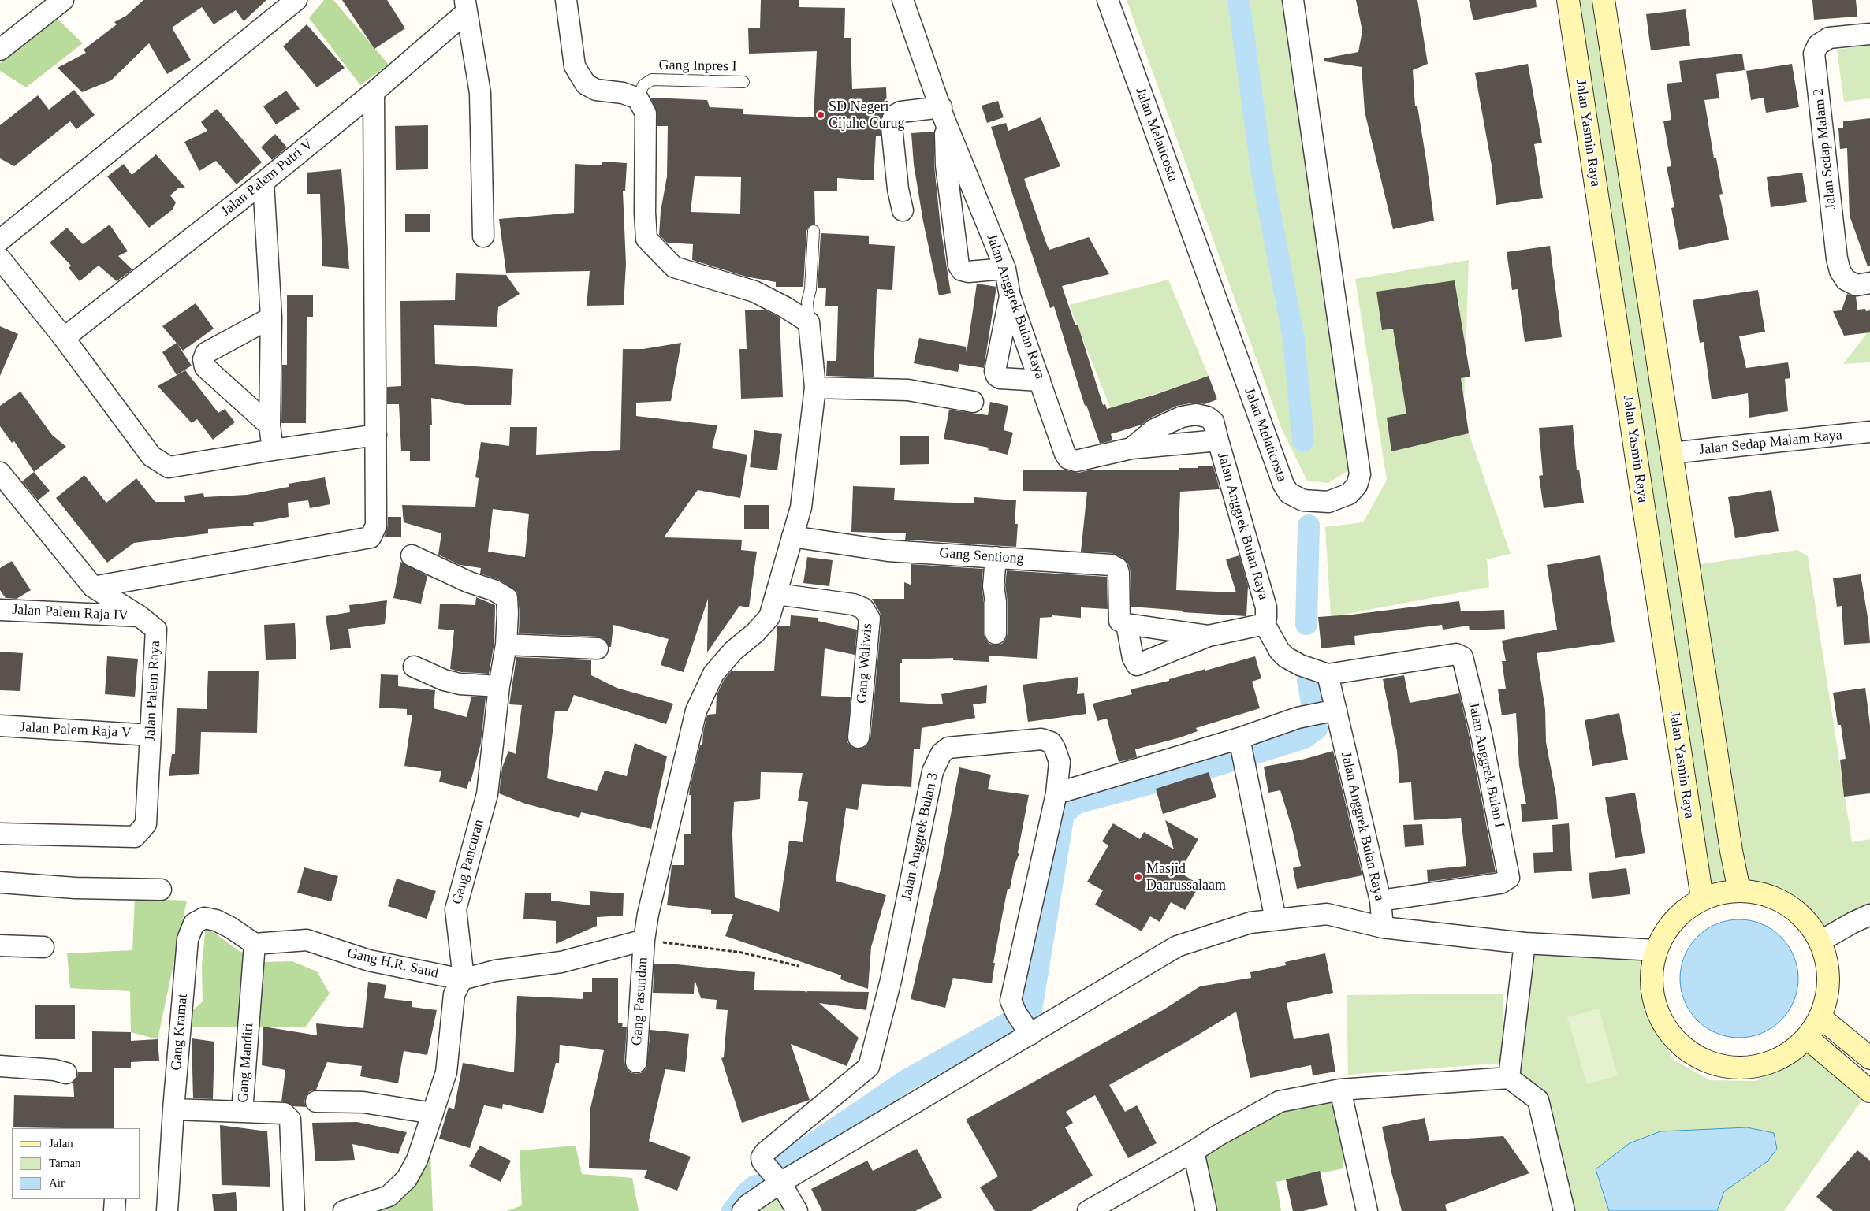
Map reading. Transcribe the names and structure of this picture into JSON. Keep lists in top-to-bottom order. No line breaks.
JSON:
{"streets":{"street":["Jalan Yasmin Raya","Jalan Melaticosta","Jalan Sedap Malam 2","Jalan Palem Putri V","Jalan Anggrek Bulan Raya","Jalan Sedap Malam Raya","Gang Sentiong","Jalan Palem Raja IV","Gang Waliwis","Jalan Palem Raya","Jalan Palem Raja V","Jalan Anggrek Bulan I","Jalan Anggrek Bulan 3","Gang Pancuran","Gang H.R. Saud","Gang Pasundan","Gang Kramat","Gang Mandiri"],"lane":["Gang Inpres I"]},"crossings":[["Jalan Anggrek Bulan Raya","Jalan Anggrek Bulan I"],["Gang Sentiong","Gang Pasundan"],["Jalan Palem Raja IV","Jalan Palem Raya"],["Gang Waliwis","Gang Pasundan"],["Jalan Palem Raya","Jalan Palem Raja V"],["Gang Pancuran","Gang H.R. Saud"],["Gang H.R. Saud","Gang Kramat"],["Gang H.R. Saud","Gang Mandiri"],["Gang Kramat","Gang Mandiri"]],"places":["SD Negeri Cijahe Curug","Masjid Daarussalaam"],"legend":["Jalan","Taman","Air"]}
